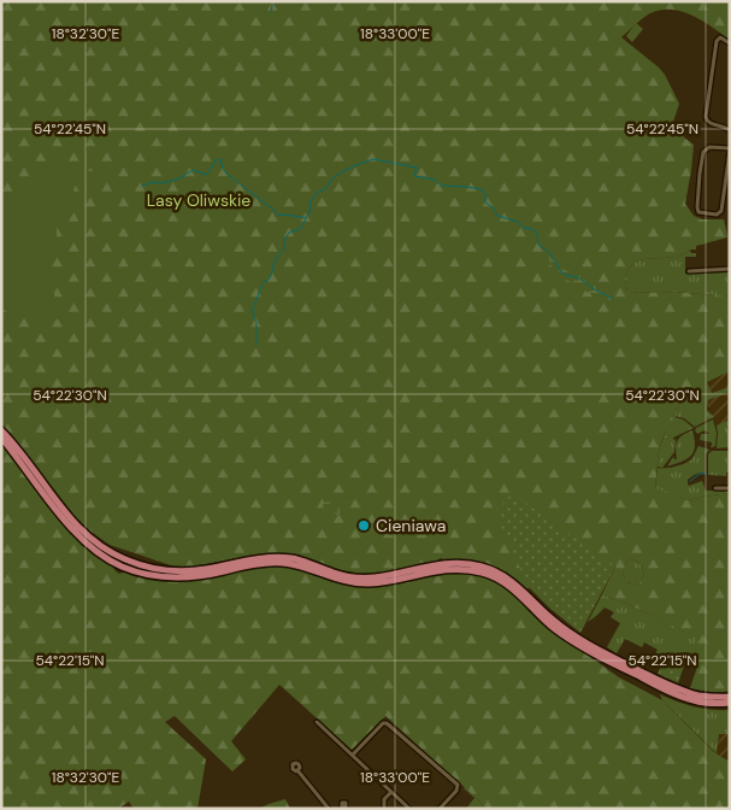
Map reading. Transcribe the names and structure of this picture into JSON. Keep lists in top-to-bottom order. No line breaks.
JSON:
{"parks":["Lasy Oliwskie"],"places":["Cieniawa"],"coordinates":["18°32'30\"E","18°33'00\"E","54°22'45\"N","54°22'30\"N","54°22'15\"N"]}
